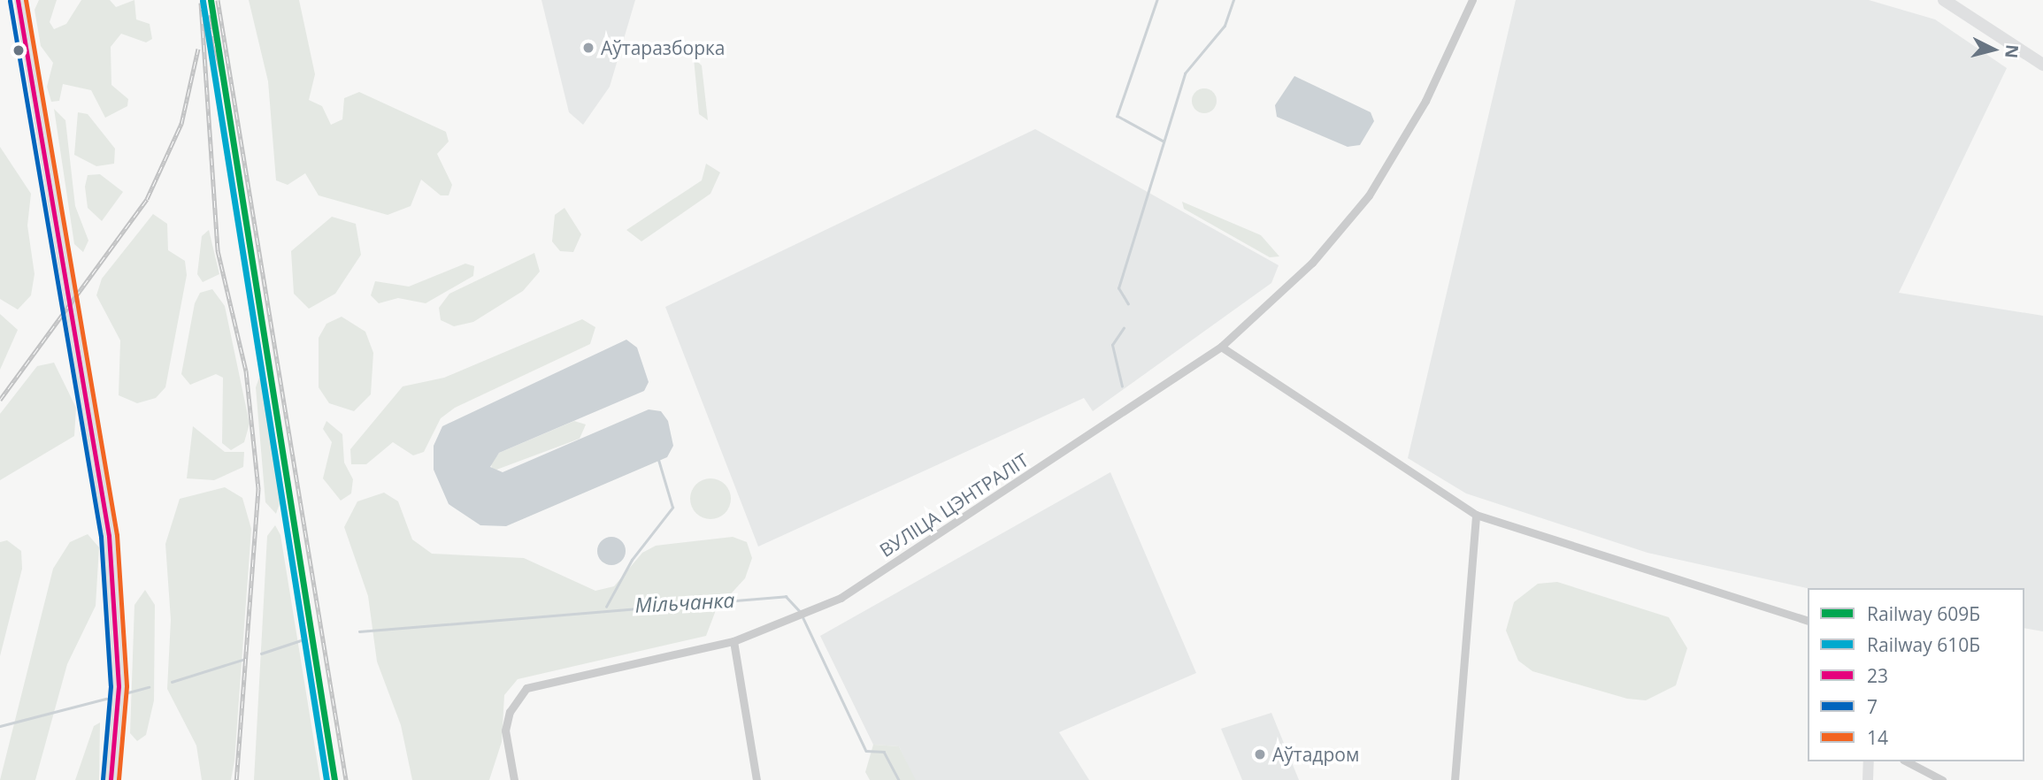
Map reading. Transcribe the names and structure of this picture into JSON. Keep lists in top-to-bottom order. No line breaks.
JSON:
{"streets":{"street":["ВУЛІЦА ЦЭНТРАЛІТ"]},"water":["Мільчанка"],"places":["Аўтаразборка","Аўтадром"],"lines":["rail line 609Б","transit line 23","transit line 14","rail line 610Б","transit line 7"],"legend":["Railway 609Б","Railway 610Б","23","7","14"],"north":"right"}
